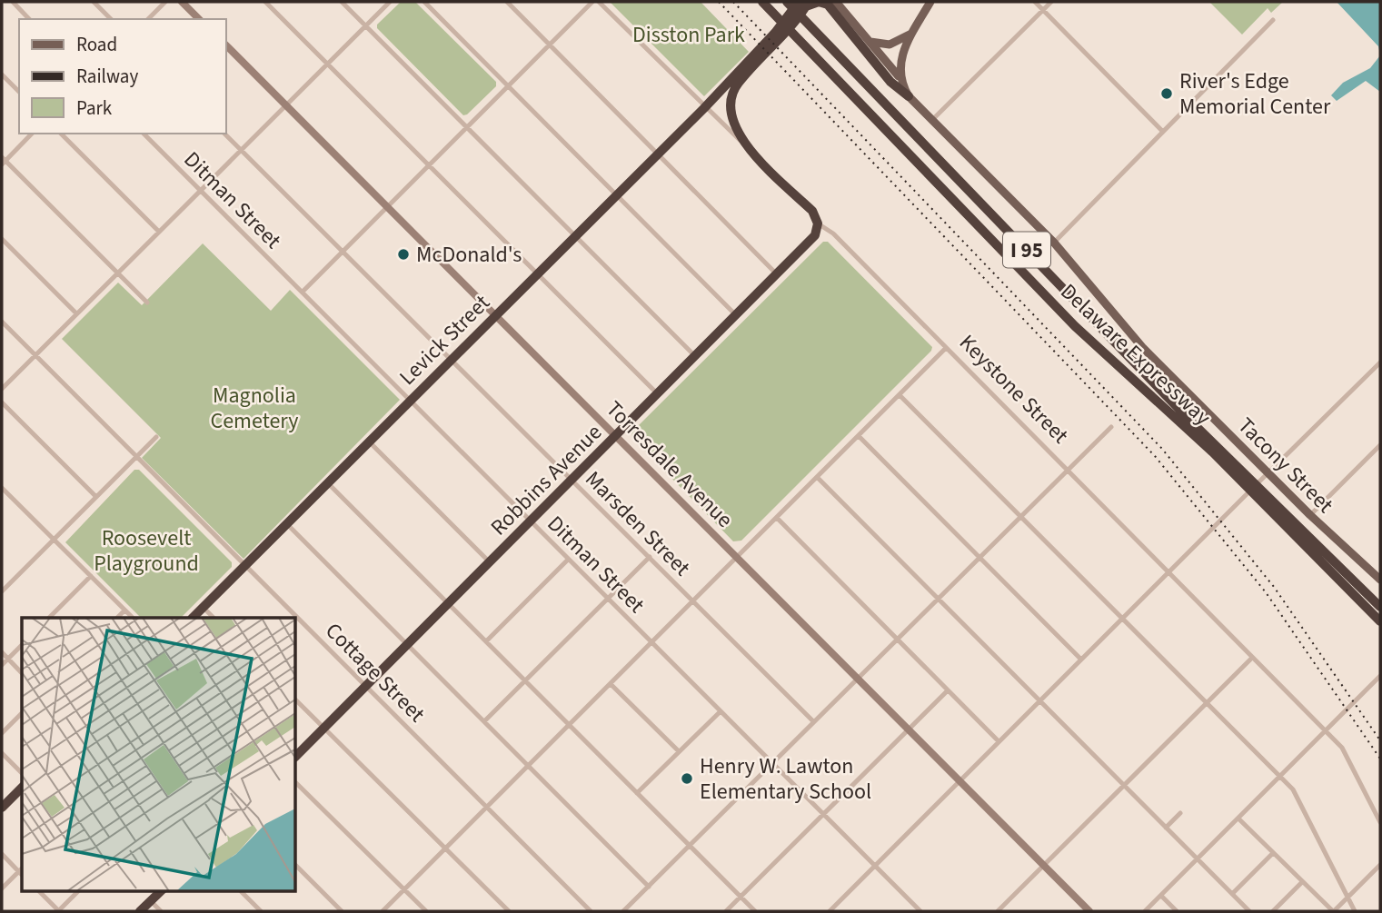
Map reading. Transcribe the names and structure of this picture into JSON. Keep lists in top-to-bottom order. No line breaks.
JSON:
{"streets":{"highway":["I 95","Levick Street","Delaware Expressway","Keystone Street","Robbins Avenue"],"main road":["Tacony Street"],"street":["Ditman Street","Torresdale Avenue","Marsden Street","Cottage Street"]},"crossings":[["Ditman Street","Levick Street"],["Ditman Street","Robbins Avenue"],["Levick Street","Delaware Expressway"],["Levick Street","Keystone Street"],["Levick Street","Torresdale Avenue"],["Levick Street","Marsden Street"],["Levick Street","Cottage Street"],["Keystone Street","Robbins Avenue"],["Torresdale Avenue","Robbins Avenue"],["Robbins Avenue","Marsden Street"],["Robbins Avenue","Cottage Street"]],"parks":["Disston Park","Magnolia Cemetery","Roosevelt Playground"],"places":["River's Edge Memorial Center","McDonald's","Henry W. Lawton Elementary School"],"legend":["Road","Railway","Park"]}
